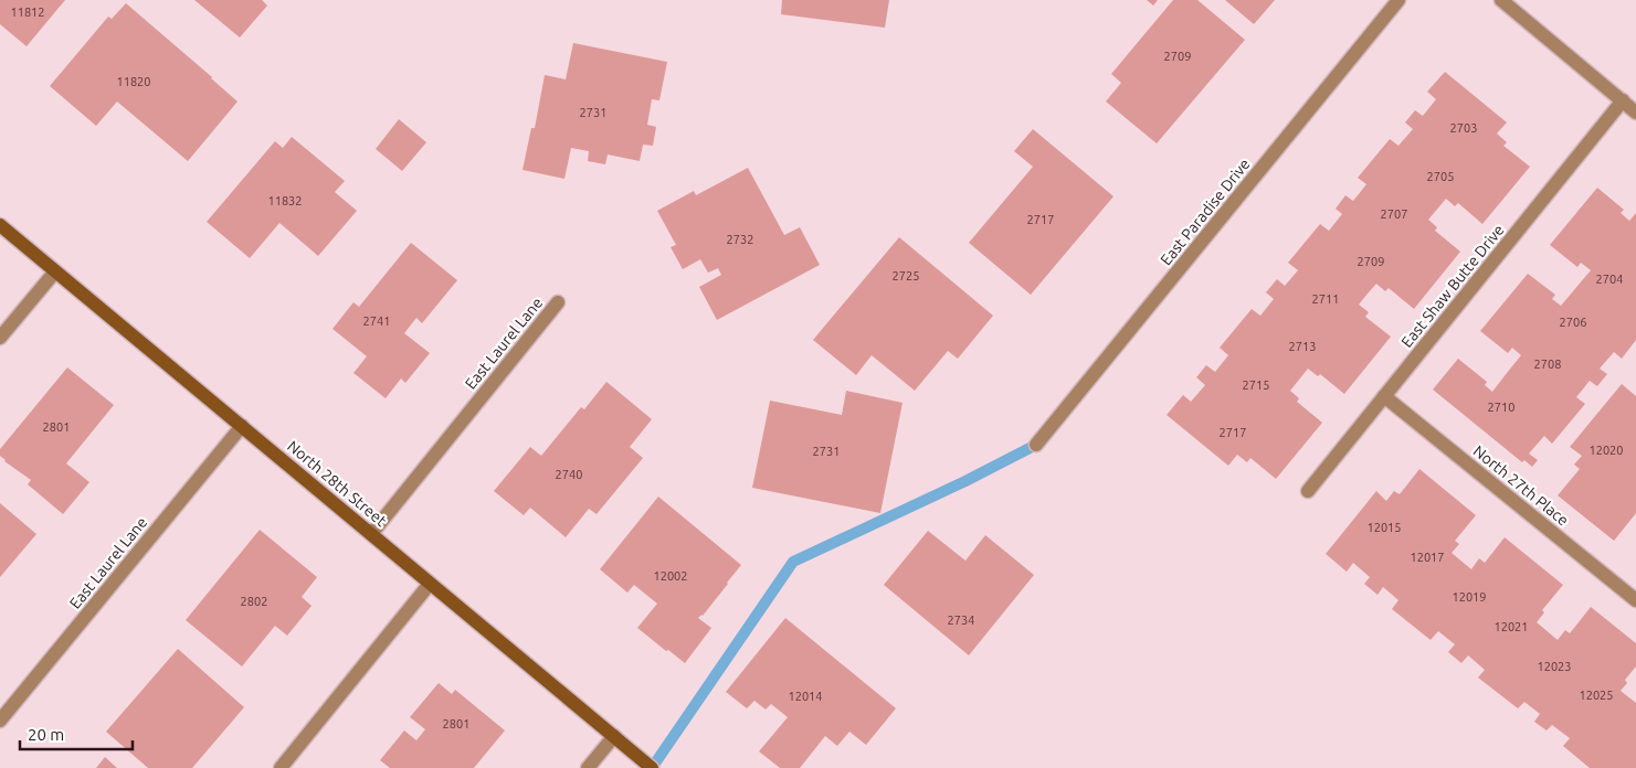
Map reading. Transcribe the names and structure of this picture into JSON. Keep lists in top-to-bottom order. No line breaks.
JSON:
{"streets":{"street":["East Paradise Drive","East Shaw Butte Drive","East Laurel Lane","North 28th Street","North 27th Place"]},"crossings":[["East Shaw Butte Drive","North 27th Place"],["East Laurel Lane","North 28th Street"]],"house_numbers":["11812","2709","11820","2731","2703","2705","11832","2707","2717","2732","2709","2725","2704","2711","2741","2706","2713","2708","2715","2710","2801","2717","12020","2731","2740","12015","12017","12002","12019","2802","2734","12021","12023","12025","12014","2801"],"scale_bar":"20 m"}
